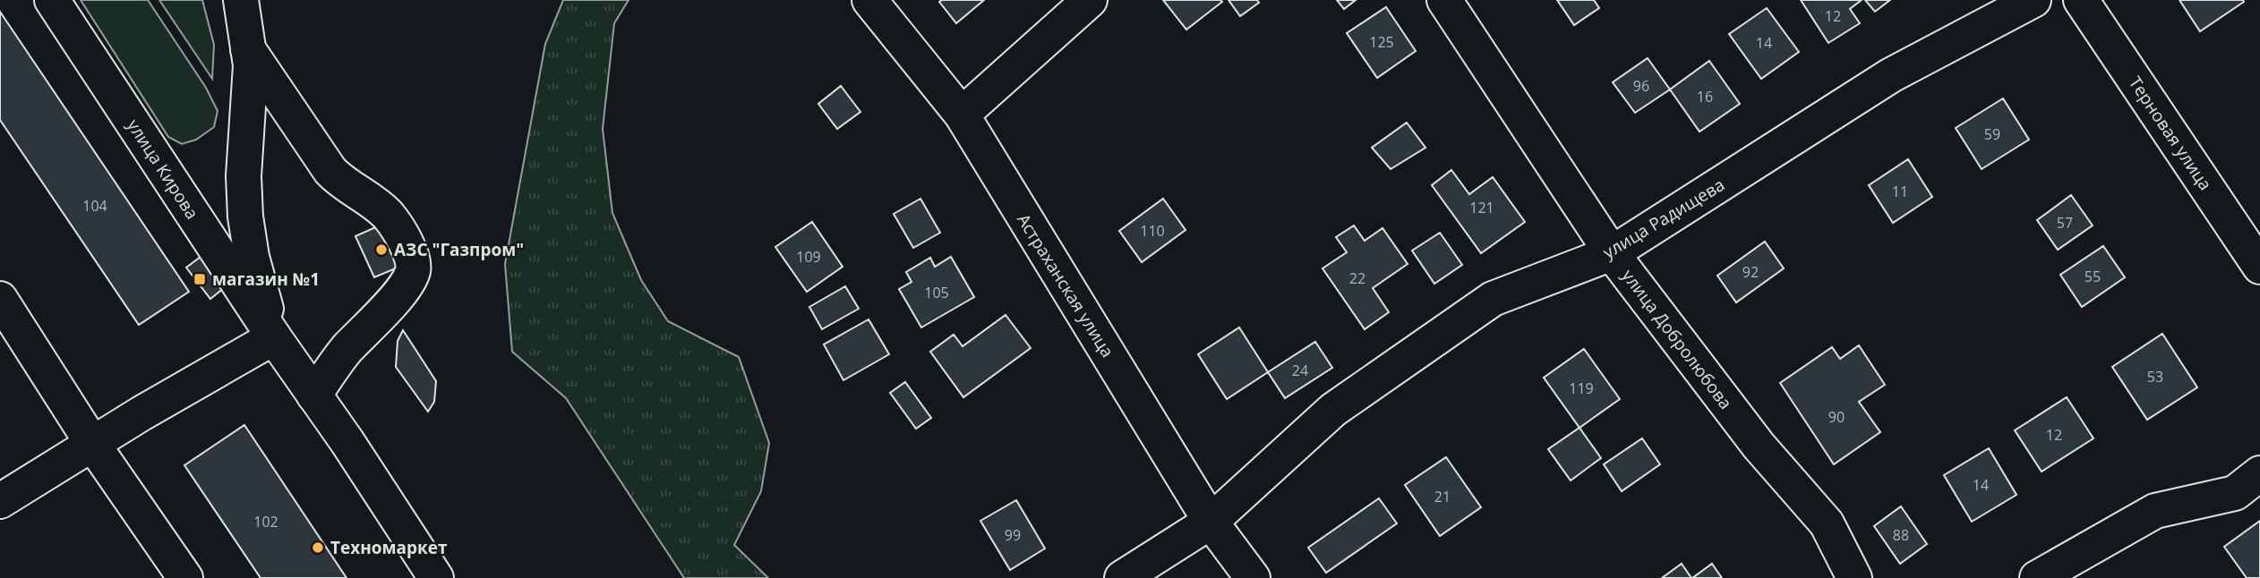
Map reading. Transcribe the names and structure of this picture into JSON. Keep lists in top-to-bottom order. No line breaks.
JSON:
{"streets":{"street":["Терновая улица","улица Кирова","улица Радищева","Астраханская улица","улица Добролюбова"]},"crossings":[["улица Радищева","Астраханская улица"],["улица Радищева","улица Добролюбова"]],"places":{"other":["АЗС \"Газпром\"","Техномаркет"],"transit":["магазин №1"]},"house_numbers":["12","125","14","96","16","59","11","104","121","57","110","109","92","55","22","105","24","53","119","90","12","14","21","102","99","88"]}
